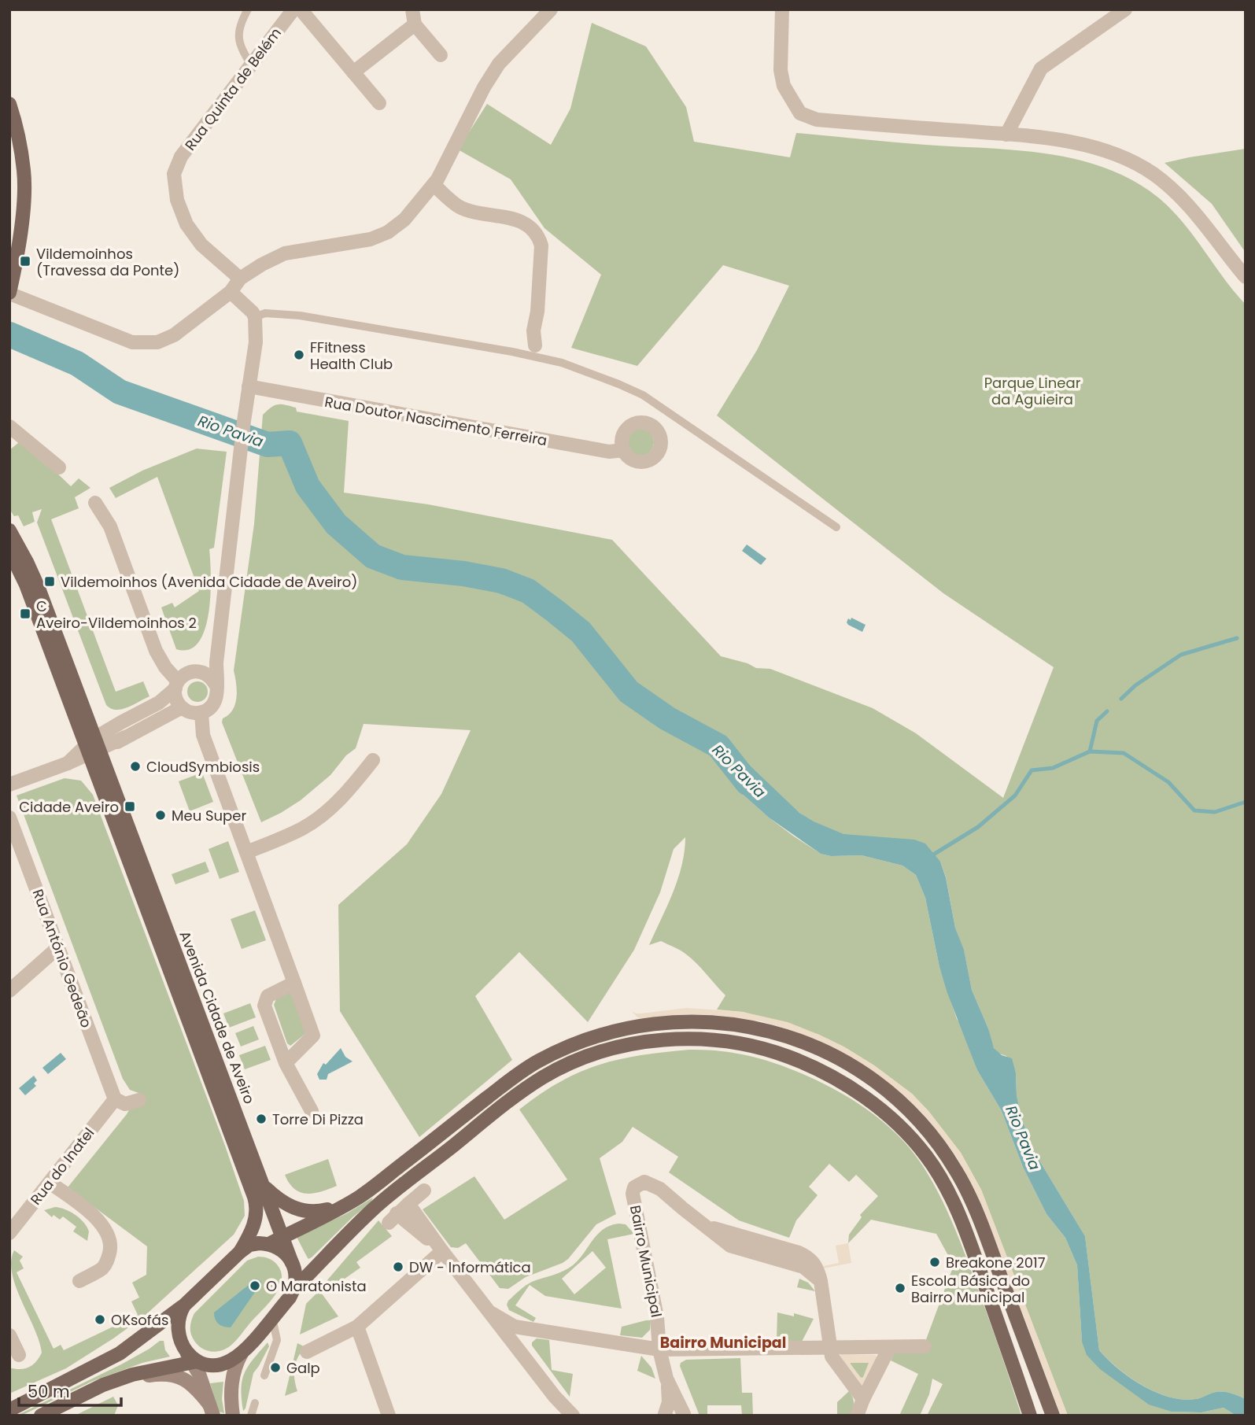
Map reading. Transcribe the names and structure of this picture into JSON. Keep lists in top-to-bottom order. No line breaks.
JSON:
{"streets":{"main road":["Avenida Cidade de Aveiro"],"street":["Rua Quinta de Belém","Rua Doutor Nascimento Ferreira","Rua António Gedeão","Rua do Inatel","Bairro Municipal"]},"crossings":[["Rua António Gedeão","Rua do Inatel"]],"districts":["Bairro Municipal"],"water":["Rio Pavia"],"parks":["Parque Linear da Aguieira"],"places":{"transit":["Vildemoinhos (Travessa da Ponte)","Vildemoinhos (Avenida Cidade de Aveiro)","C Aveiro-Vildemoinhos 2","Cidade Aveiro"],"other":["FFitness Health Club","CloudSymbiosis","Meu Super","Torre Di Pizza","Breakone 2017","DW - Informática","O Maratonista","Escola Básica do Bairro Municipal","OKsofás","Galp"]},"scale_bar":"50 m"}
